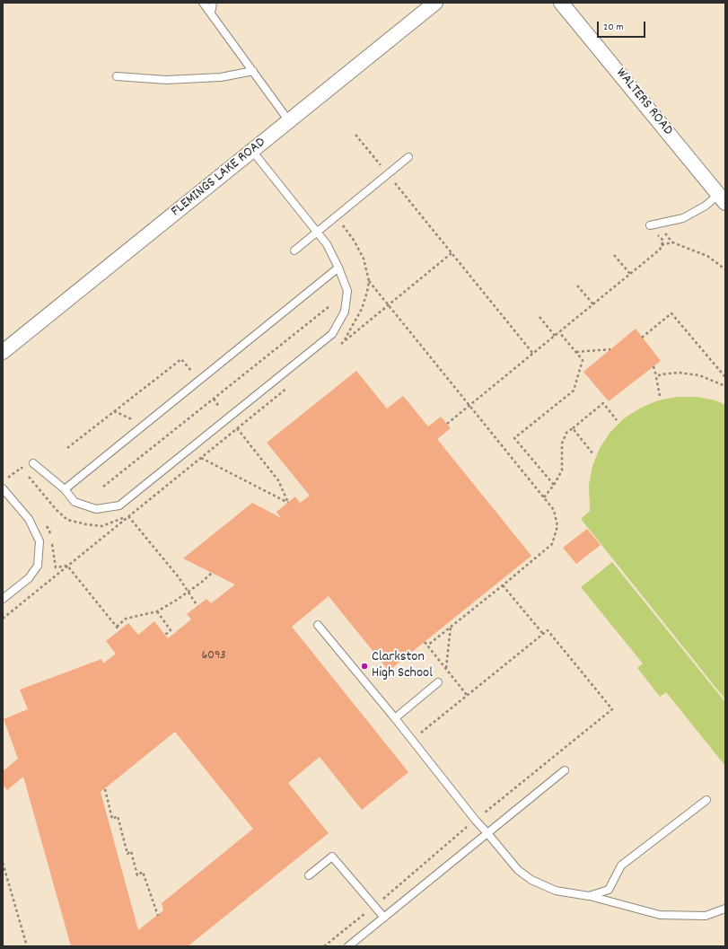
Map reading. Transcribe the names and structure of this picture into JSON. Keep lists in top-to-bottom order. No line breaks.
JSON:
{"streets":{"street":["WALTERS ROAD","FLEMINGS LAKE ROAD"]},"places":["Clarkston High School"],"house_numbers":["6093"],"scale_bar":"20 m"}
